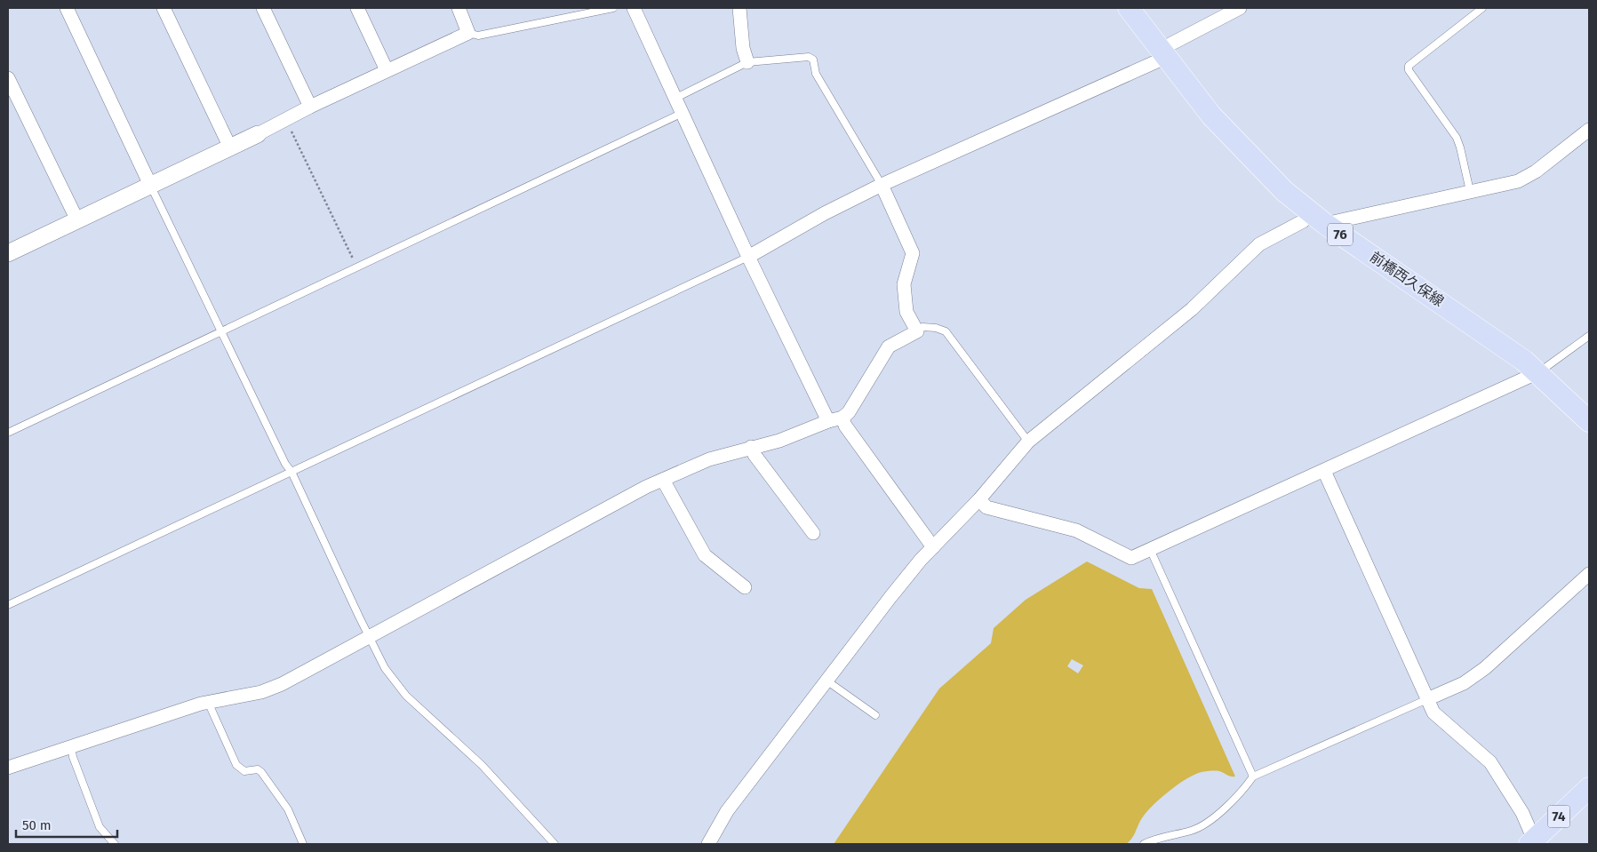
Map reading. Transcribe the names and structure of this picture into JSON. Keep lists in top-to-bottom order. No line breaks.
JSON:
{"streets":{"main road":["76","前橋西久保線","74"]},"scale_bar":"50 m"}
